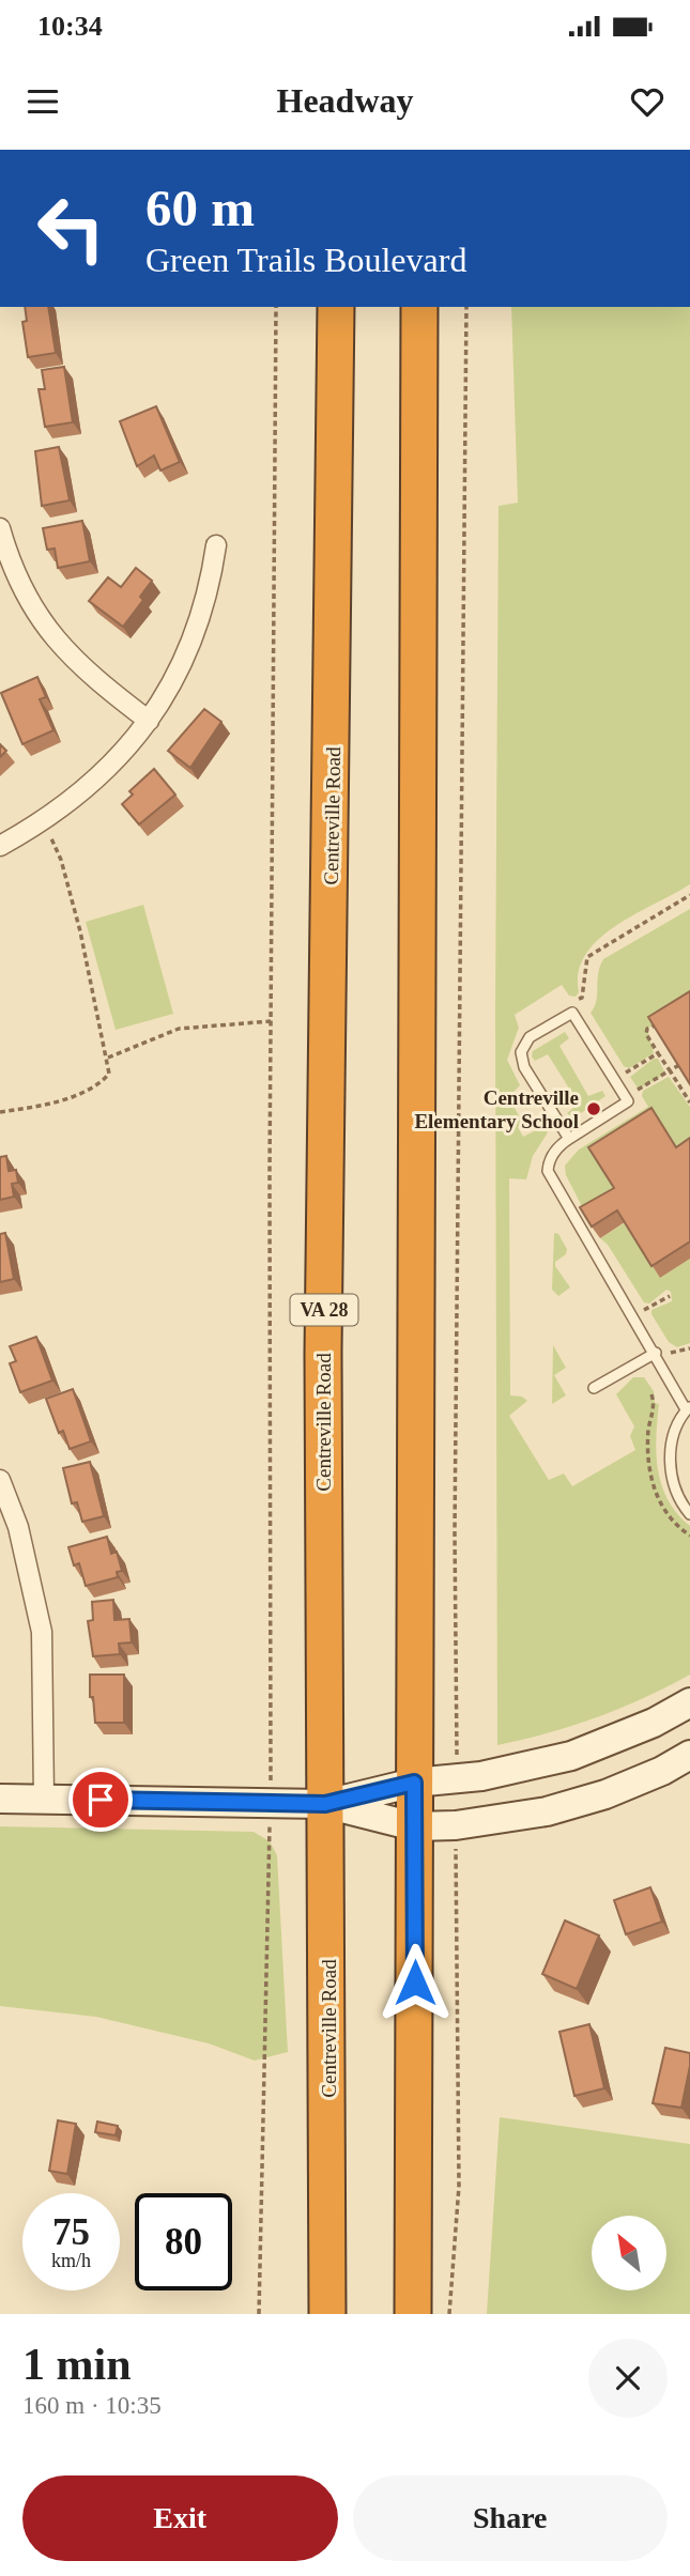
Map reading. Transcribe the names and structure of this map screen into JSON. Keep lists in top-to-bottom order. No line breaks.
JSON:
{"streets":{"highway":["Centreville Road","VA 28"]},"places":["Centreville Elementary School"],"north":"top left","page":{"status":"10:34","header":"Headway","turn":["60 m","Green Trails Boulevard"],"speed":"75 km/h","limit":"80","heading":["1 min","160 m · 10:35"],"buttons":["Exit","Share"]}}
